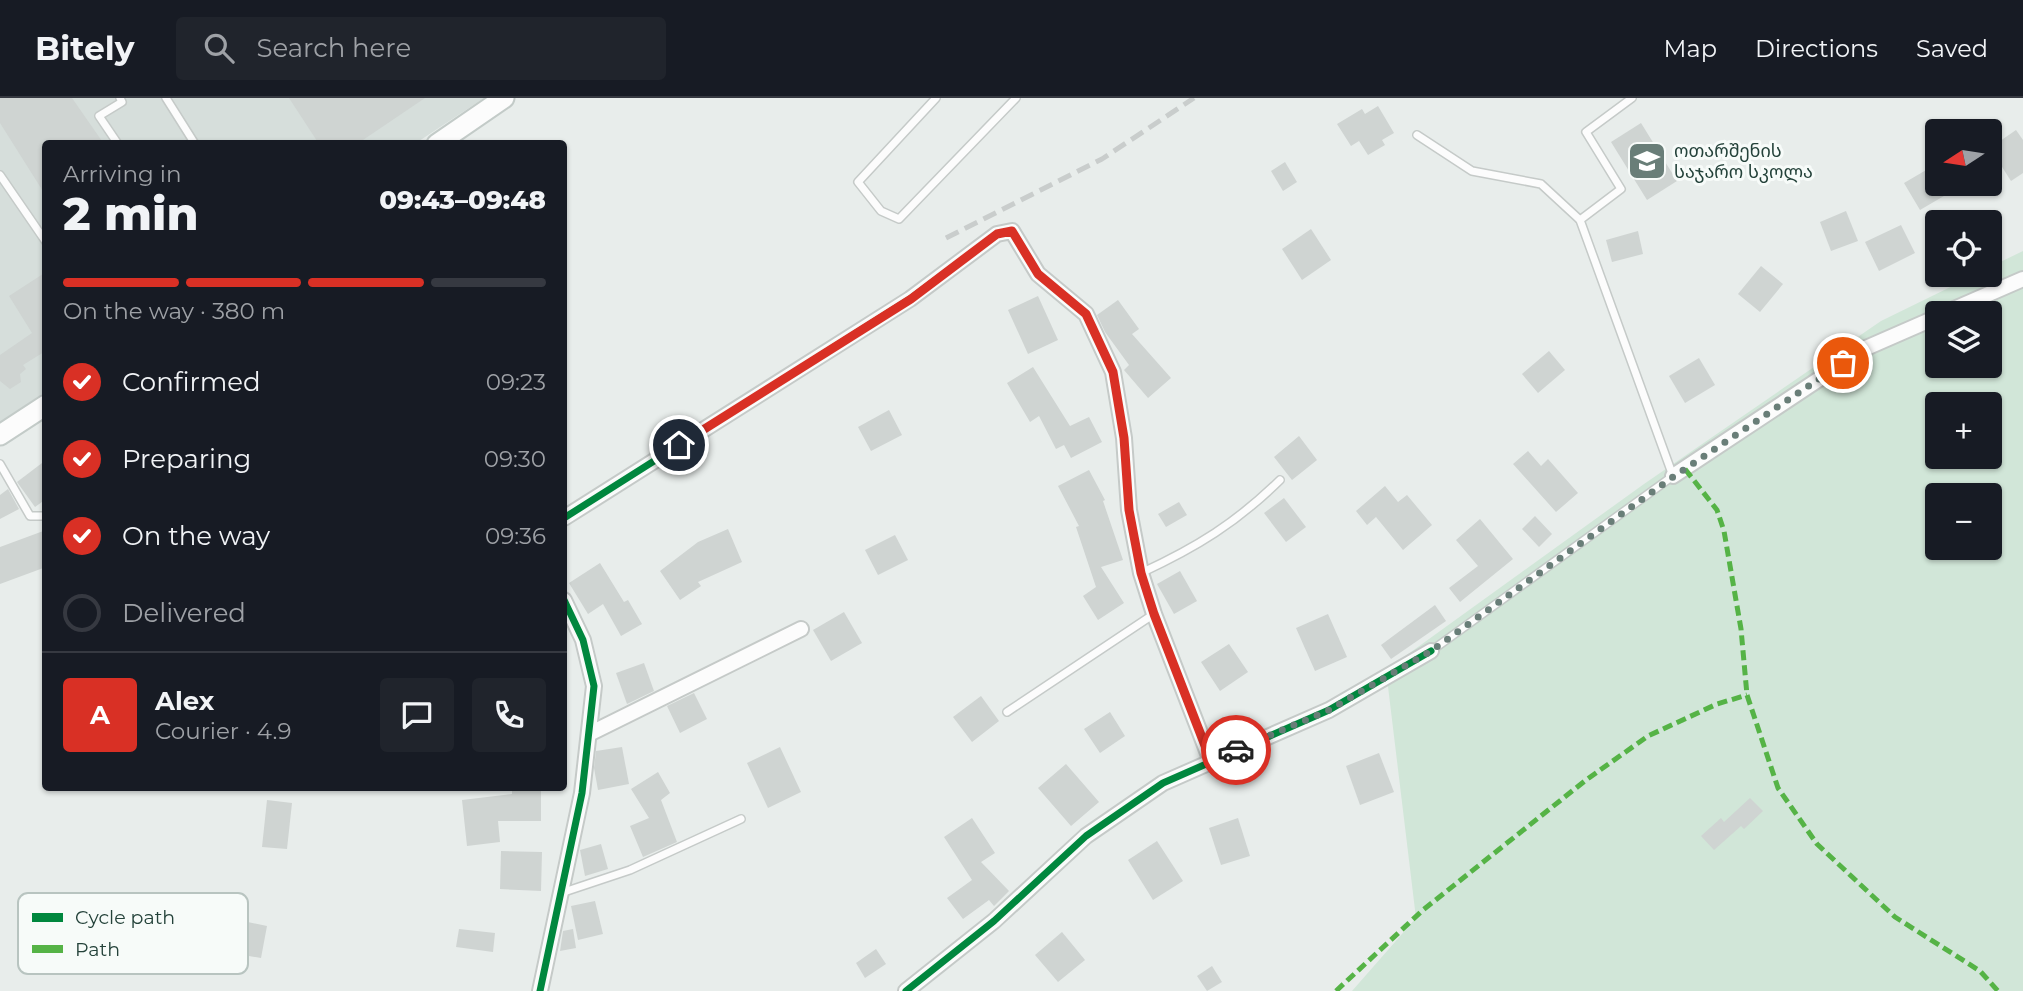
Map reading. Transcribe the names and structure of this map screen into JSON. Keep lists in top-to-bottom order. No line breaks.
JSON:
{"places":{"school or university":["ოთარშენის საჯარო სკოლა"]},"legend":["Cycle path","Path"],"north":"left","page":{"header":"Bitely","search":"Search here","nav":["Map","Directions","Saved"],"map_buttons":["+","−"],"heading":["2 min","Arriving in","09:43–09:48"],"panel":["Alex","Courier · 4.9"],"bar":"On the way · 380 m","list":[["Confirmed","09:23"],["Preparing","09:30"],["On the way","09:36"],"Delivered"],"round":"A"}}
